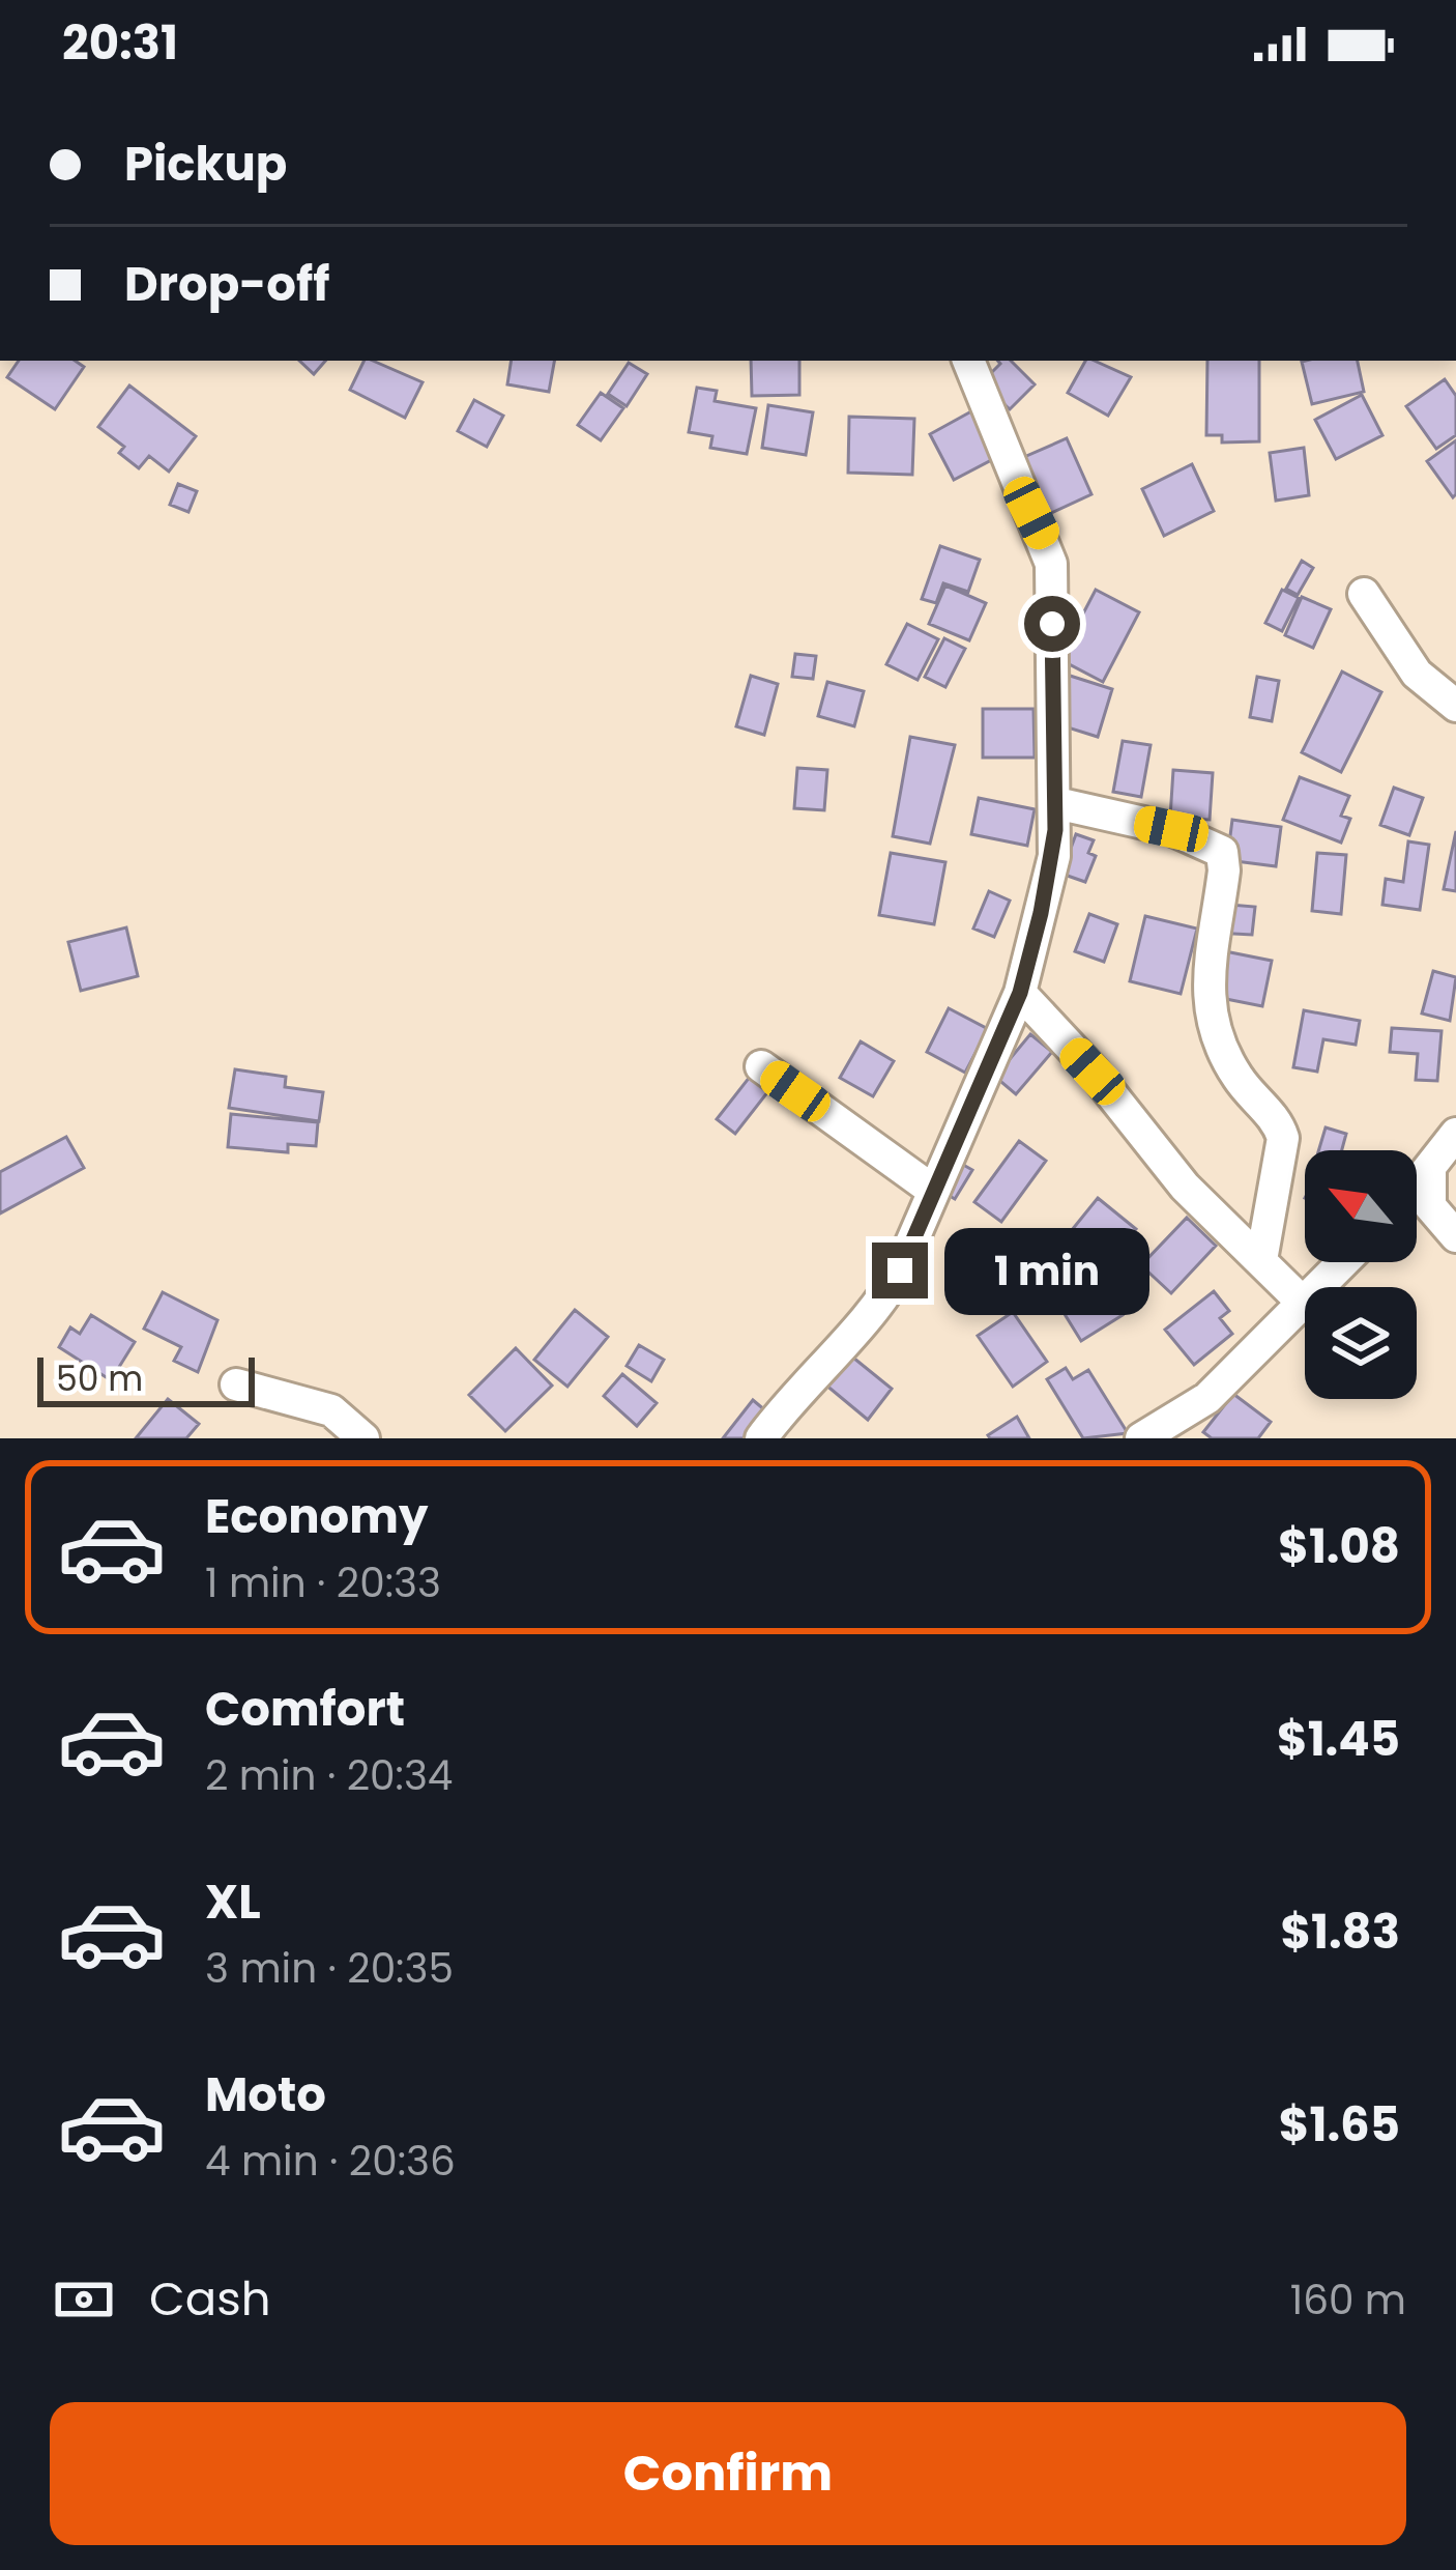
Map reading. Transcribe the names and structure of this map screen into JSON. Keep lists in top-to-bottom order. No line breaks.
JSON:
{"scale_bar":"50 m","north":"top left","page":{"status":"20:31","banner":["Pickup","Drop-off"],"bubble":"1 min","scale":"50 m","list":[{"name":"Economy","note":"1 min · 20:33","value":"$1.08"},{"name":"Comfort","note":"2 min · 20:34","value":"$1.45"},{"name":"XL","note":"3 min · 20:35","value":"$1.83"},{"name":"Moto","note":"4 min · 20:36","value":"$1.65"}],"pay":["Cash","160 m"],"buttons":"Confirm"}}
